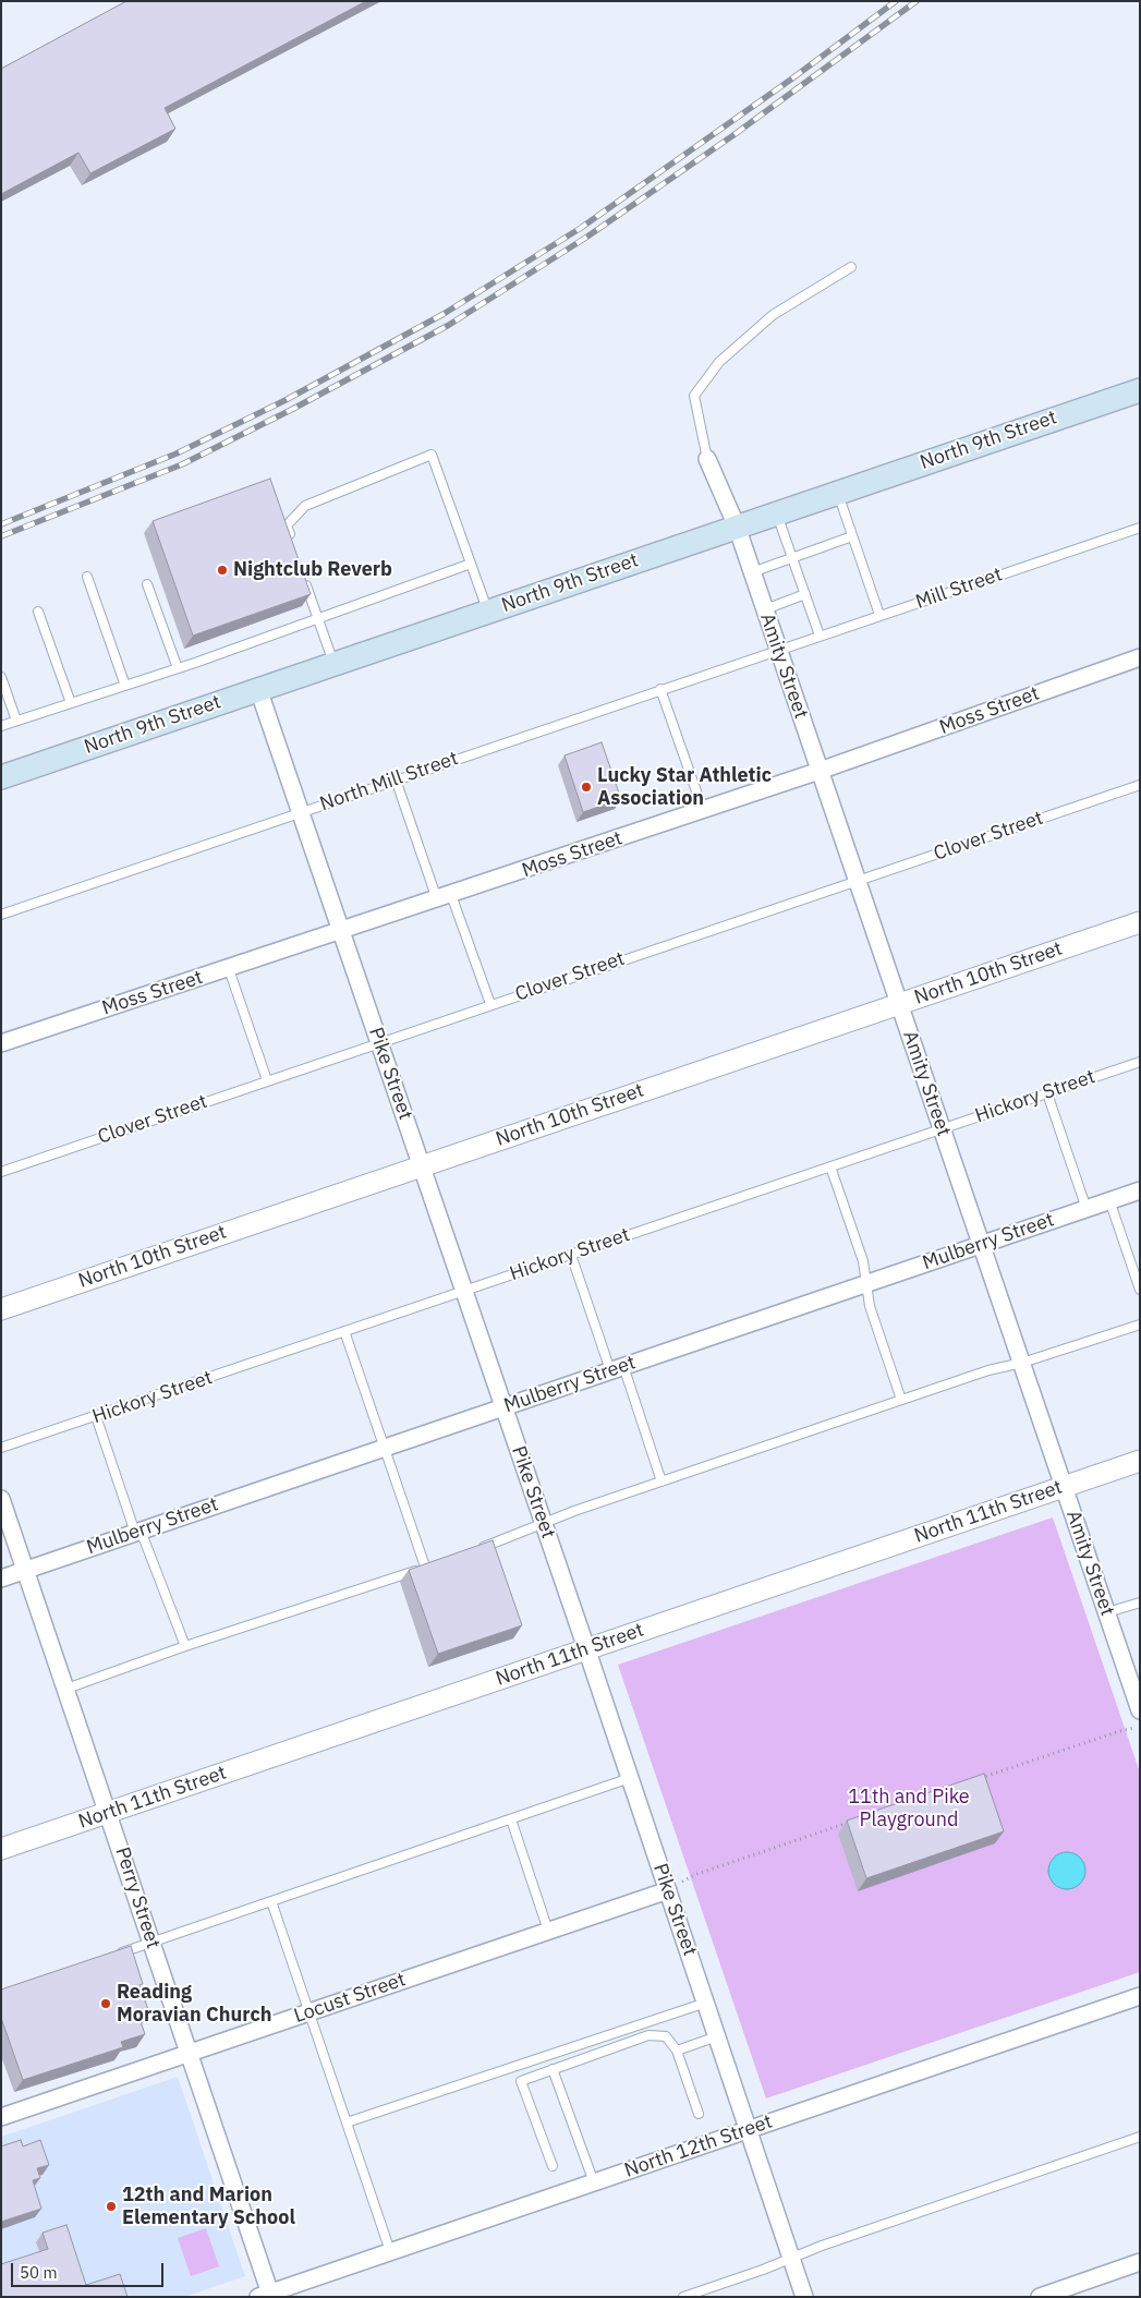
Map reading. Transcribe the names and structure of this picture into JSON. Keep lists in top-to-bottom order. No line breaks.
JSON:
{"streets":{"main road":["North 9th Street"],"street":["Amity Street","Moss Street","North 10th Street","Pike Street","Mulberry Street","North 11th Street","Perry Street","Locust Street","North 12th Street"],"lane":["Mill Street","North Mill Street","Clover Street","Hickory Street"]},"crossings":[["North 9th Street","Amity Street"],["North 9th Street","Pike Street"],["Mill Street","Amity Street"],["Mill Street","North Mill Street"],["Amity Street","Moss Street"],["Amity Street","North Mill Street"],["Amity Street","Clover Street"],["Amity Street","North 10th Street"],["Amity Street","Hickory Street"],["Amity Street","Mulberry Street"],["Amity Street","North 11th Street"],["Moss Street","Pike Street"],["North Mill Street","Pike Street"],["Clover Street","Pike Street"],["North 10th Street","Pike Street"],["Pike Street","Hickory Street"],["Pike Street","Mulberry Street"],["Pike Street","North 11th Street"],["Pike Street","Locust Street"],["Pike Street","North 12th Street"],["Mulberry Street","Perry Street"],["North 11th Street","Perry Street"],["Perry Street","Locust Street"],["Perry Street","North 12th Street"]],"parks":["11th and Pike Playground"],"places":["Nightclub Reverb","Lucky Star Athletic Association","Reading Moravian Church","12th and Marion Elementary School"],"scale_bar":"50 m"}
